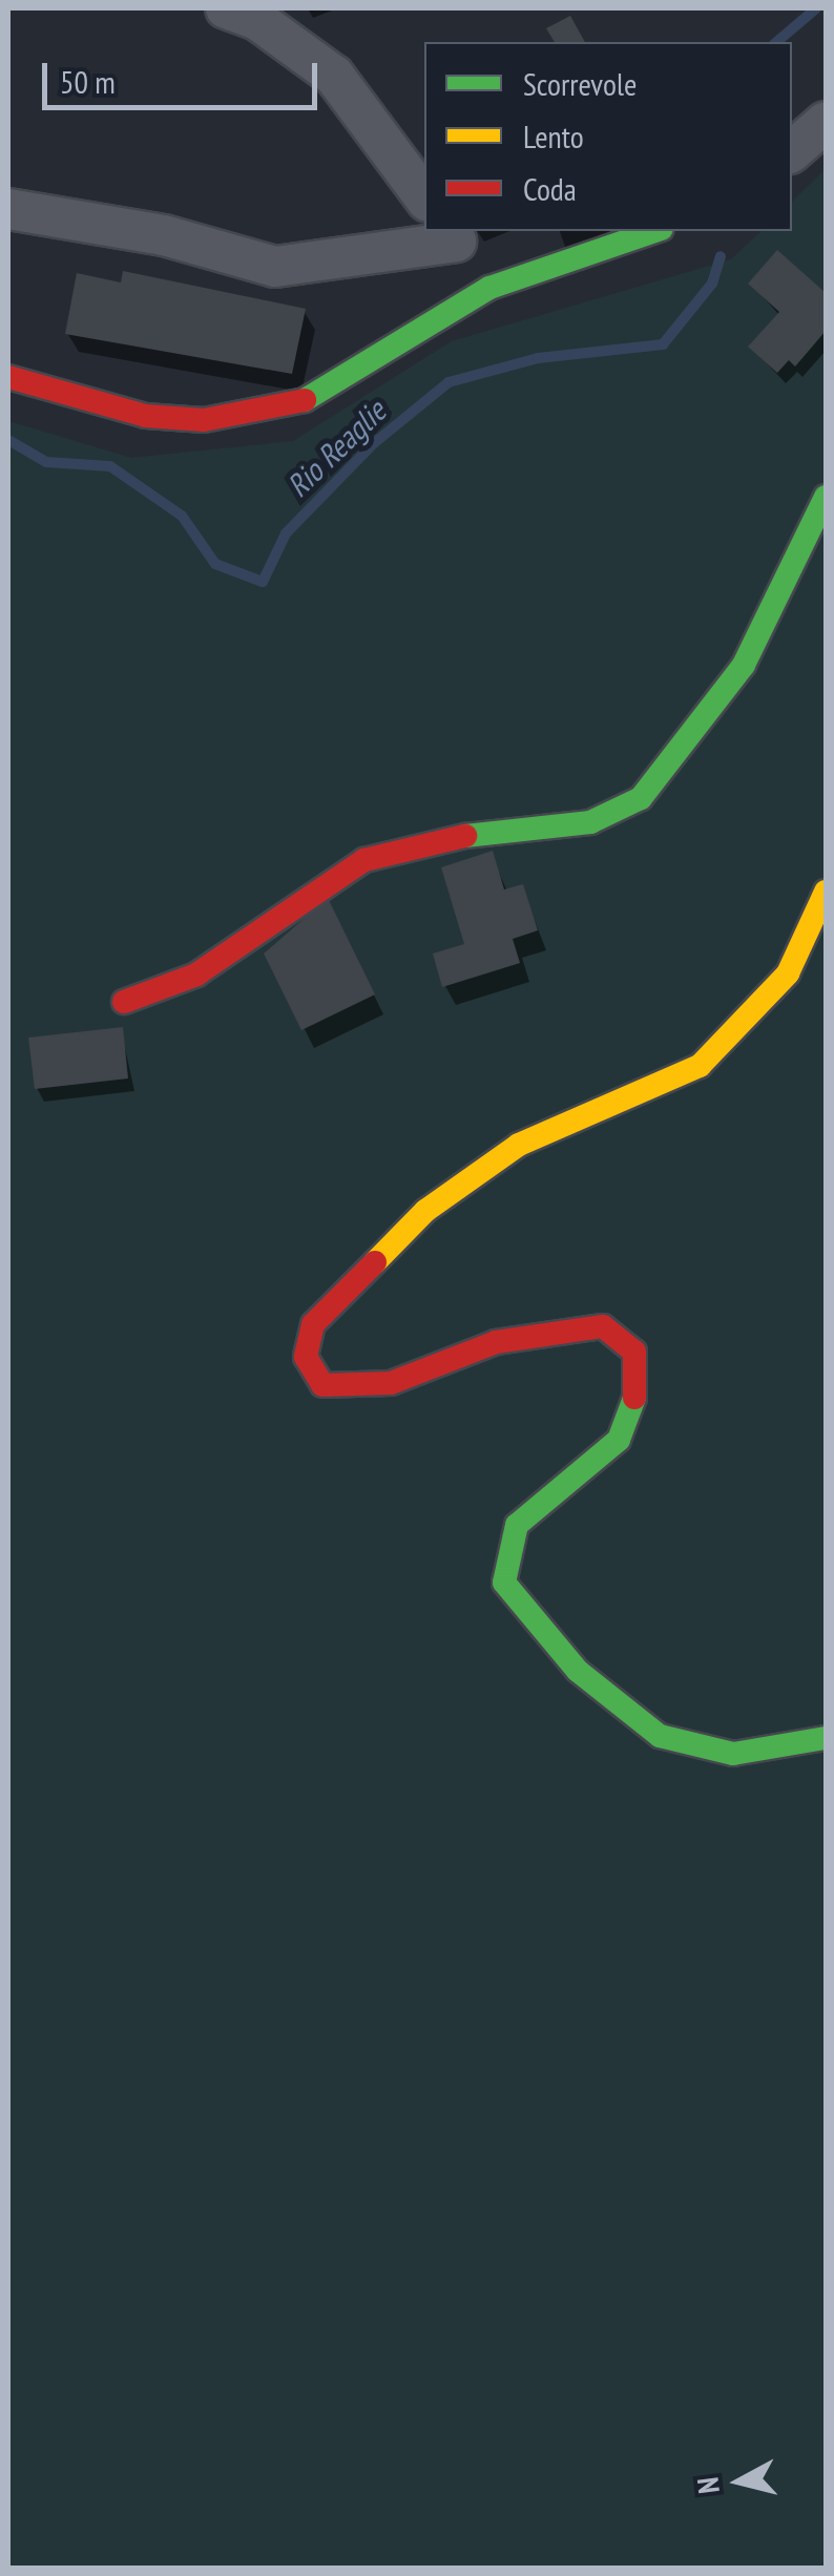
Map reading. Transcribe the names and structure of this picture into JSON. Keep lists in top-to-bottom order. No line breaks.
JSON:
{"water":["Rio Reaglie"],"legend":["Scorrevole","Lento","Coda"],"scale_bar":"50 m","north":"left"}
